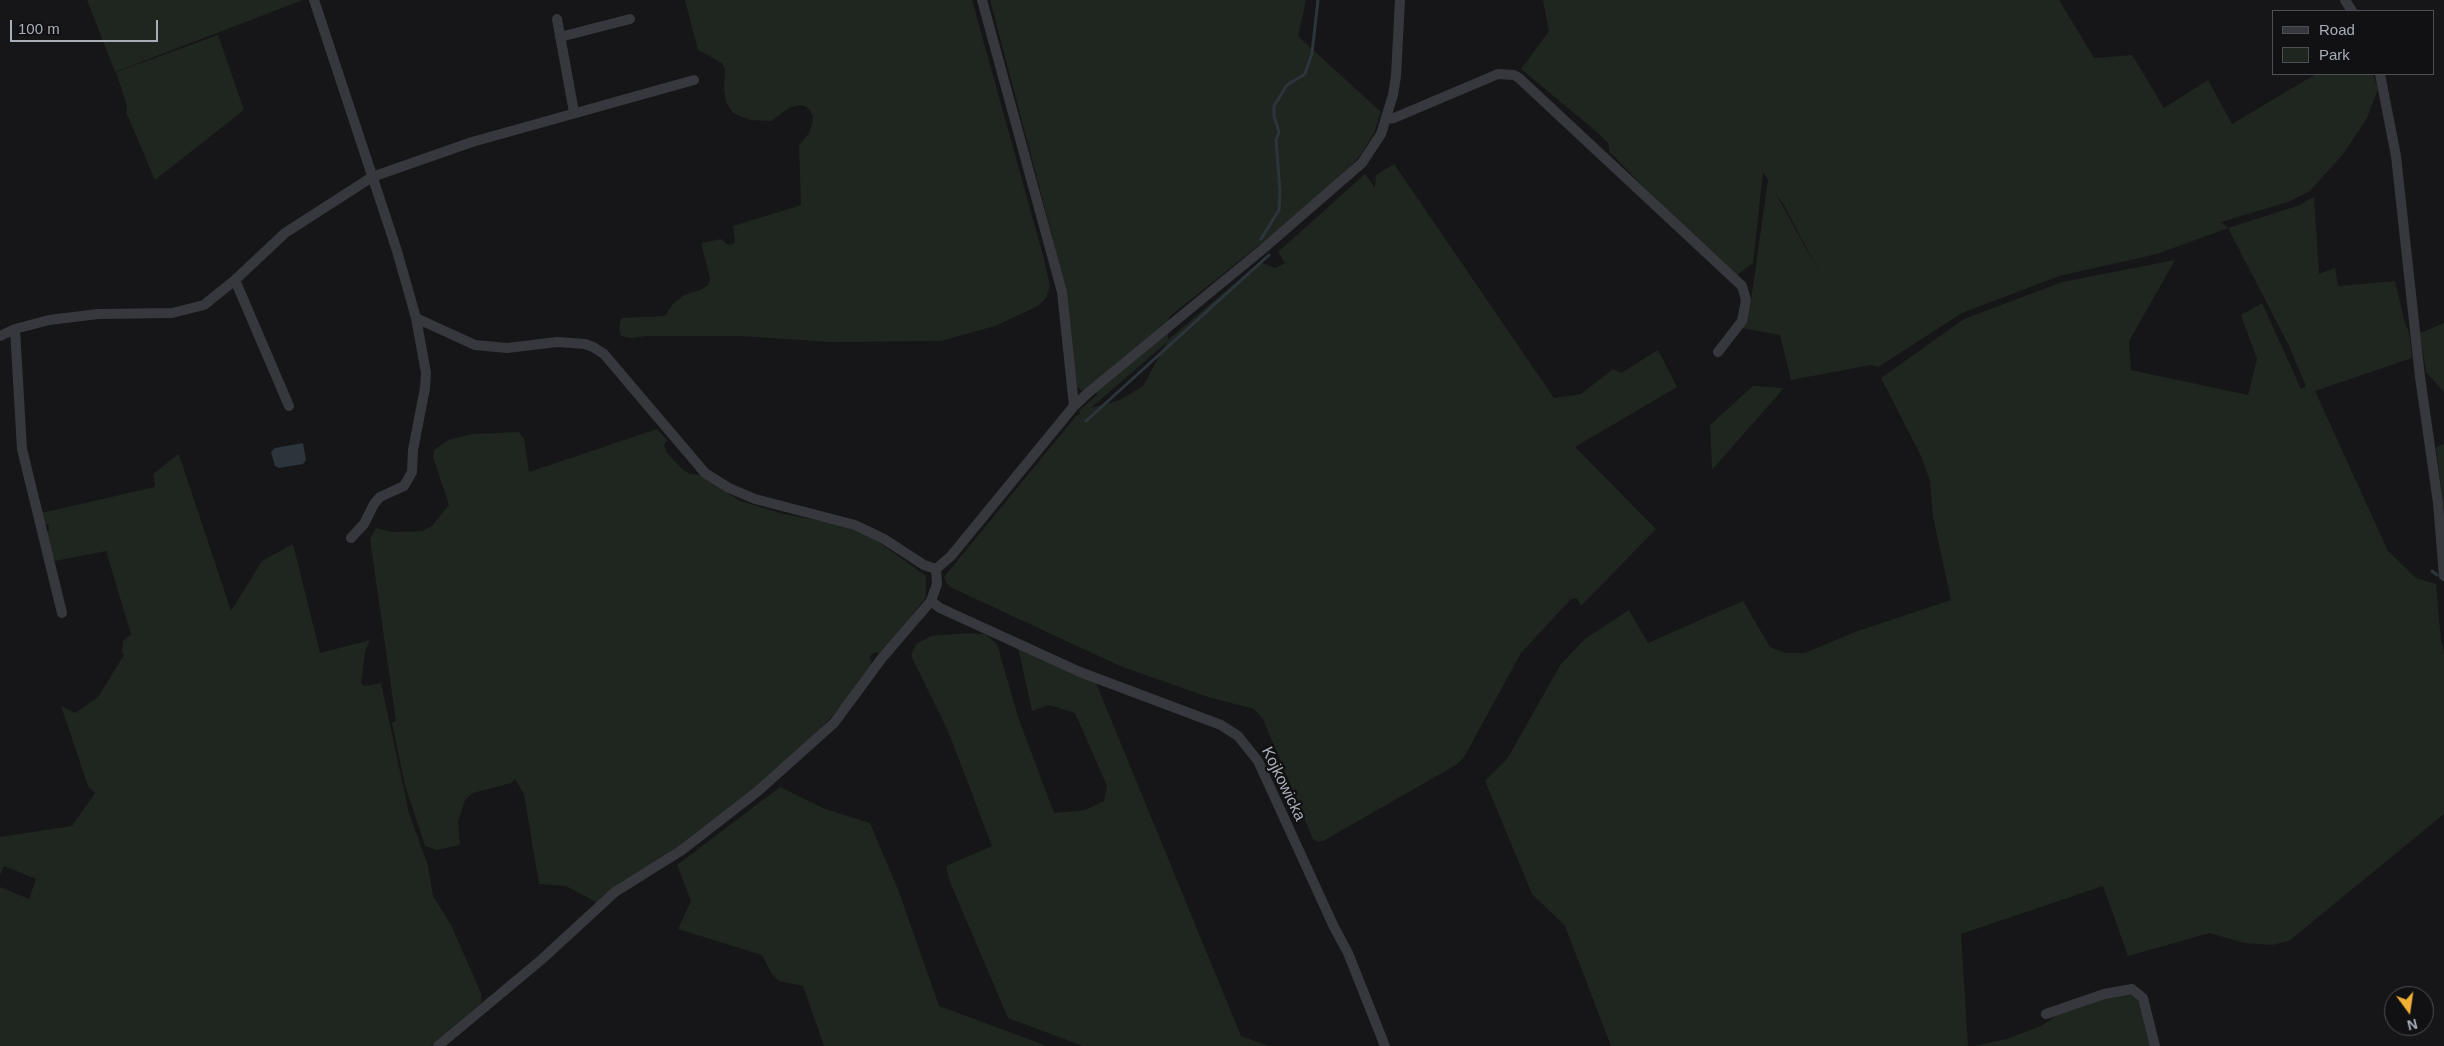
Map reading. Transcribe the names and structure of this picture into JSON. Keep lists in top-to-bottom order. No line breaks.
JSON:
{"streets":{"street":["Kojkowicka"]},"legend":["Road","Park"],"scale_bar":"100 m","north":"bottom"}
